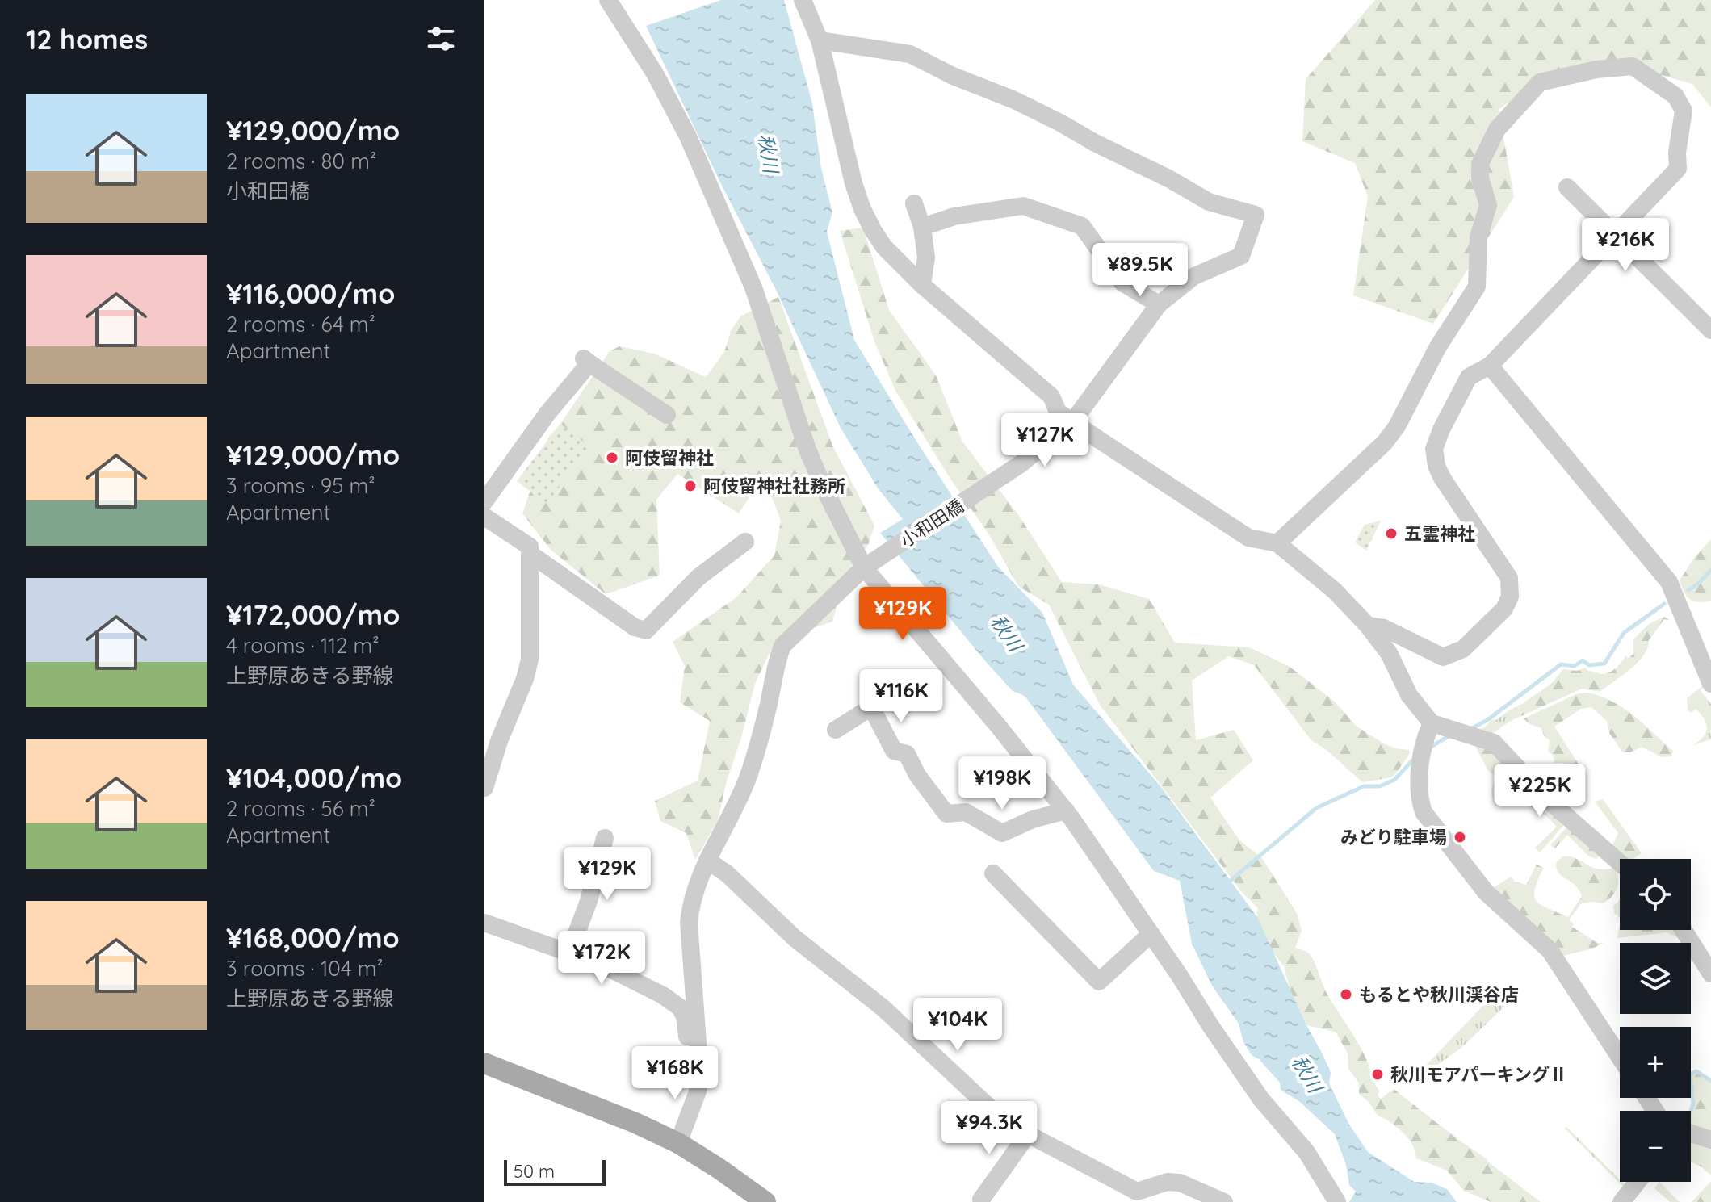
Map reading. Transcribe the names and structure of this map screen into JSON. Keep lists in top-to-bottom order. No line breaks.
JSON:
{"streets":{"street":["小和田橋"]},"water":["秋川"],"places":["阿伎留神社","阿伎留神社社務所","五霊神社","みどり駐車場","もるとや秋川渓谷店","秋川モアパーキングⅡ"],"scale_bar":"50 m","page":{"heading":"12 homes","list":[{"name":"¥129,000/mo","note":"2 rooms · 80 m² · 小和田橋"},{"name":"¥116,000/mo","note":"2 rooms · 64 m² · Apartment"},{"name":"¥129,000/mo","note":"3 rooms · 95 m² · Apartment"},{"name":"¥172,000/mo","note":"4 rooms · 112 m² · 上野原あきる野線"},{"name":"¥104,000/mo","note":"2 rooms · 56 m² · Apartment"},{"name":"¥168,000/mo","note":"3 rooms · 104 m² · 上野原あきる野線"}],"price":["¥216K","¥89.5K","¥127K","¥129K","¥116K","¥198K","¥225K","¥129K","¥172K","¥104K","¥168K","¥94.3K"],"map_buttons":["+","−"],"scale":"50 m"}}
